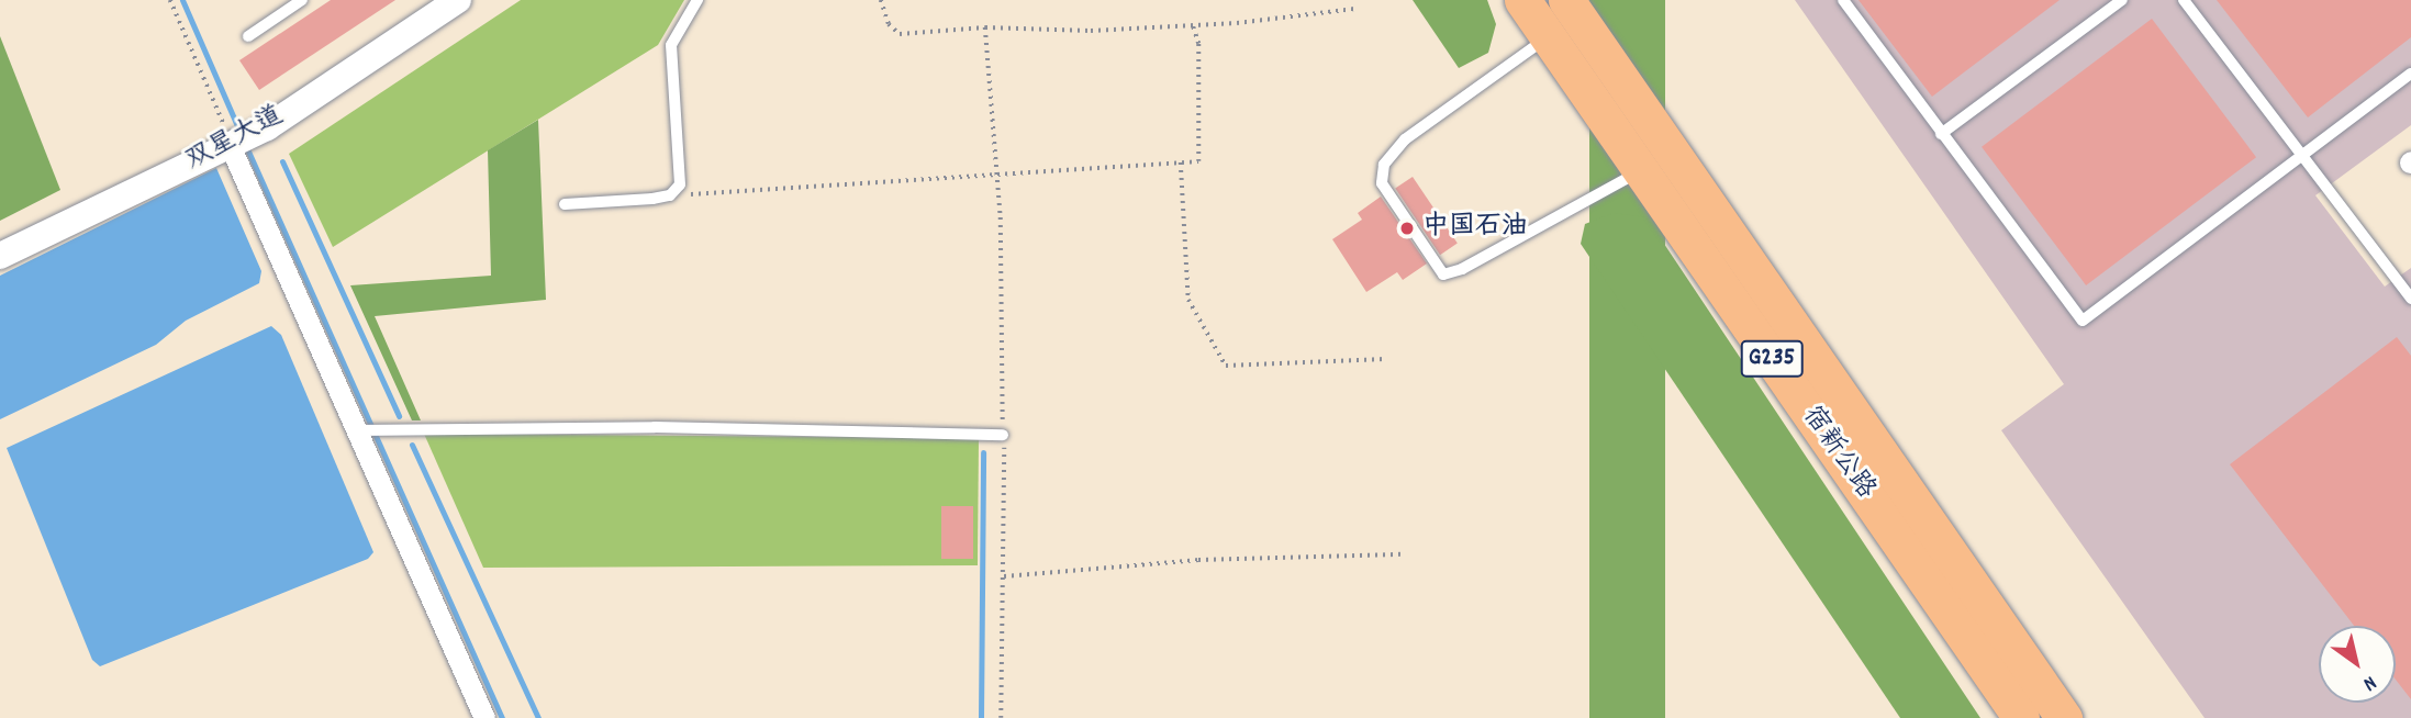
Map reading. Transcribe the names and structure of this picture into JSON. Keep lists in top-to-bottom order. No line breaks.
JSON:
{"streets":{"highway":["G235","宿新公路"],"street":["双星大道"]},"places":["中国石油"],"north":"bottom right"}
